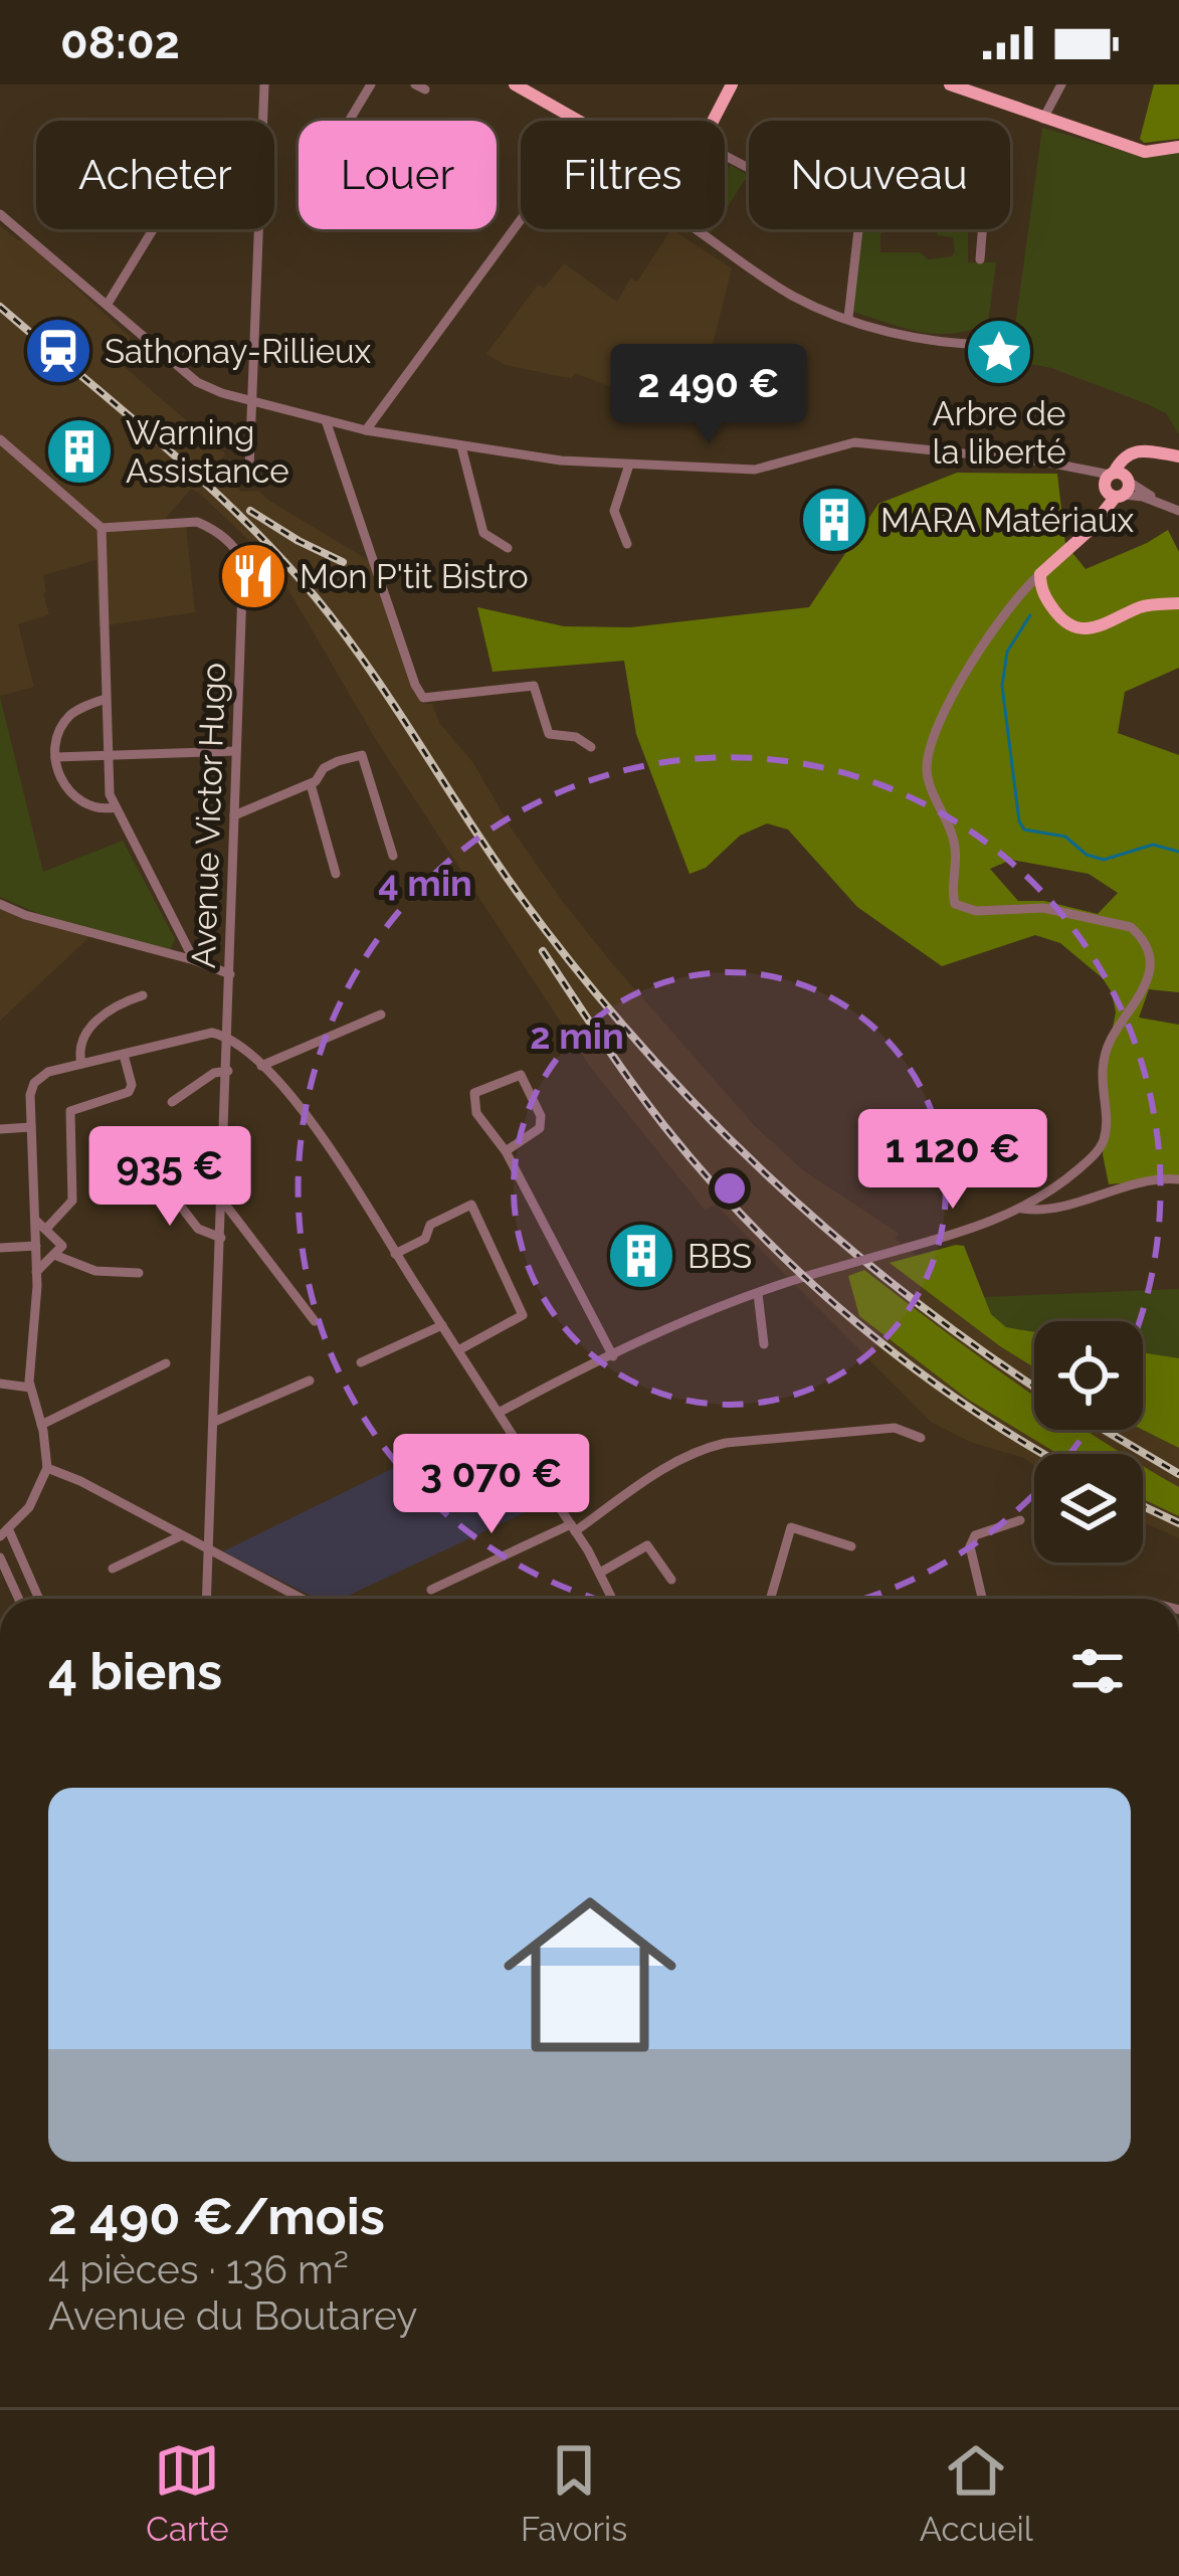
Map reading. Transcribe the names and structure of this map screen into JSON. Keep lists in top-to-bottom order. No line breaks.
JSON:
{"streets":{"street":["Avenue Victor Hugo"]},"places":{"station":["Sathonay-Rillieux"],"place":["Arbre de la liberté"],"building":["Warning Assistance","MARA Matériaux","BBS"],"restaurant":["Mon P'tit Bistro"]},"page":{"status":"08:02","chip":["Acheter","Louer","Filtres","Nouveau"],"price":["2 490 €","1 120 €","935 €","3 070 €"],"heading":"4 biens","list":[{"name":"2 490 €/mois","note":"4 pièces · 136 m² · Avenue du Boutarey"}],"tabs":["Carte","Favoris","Accueil"]},"rings":["4 min","2 min"]}
